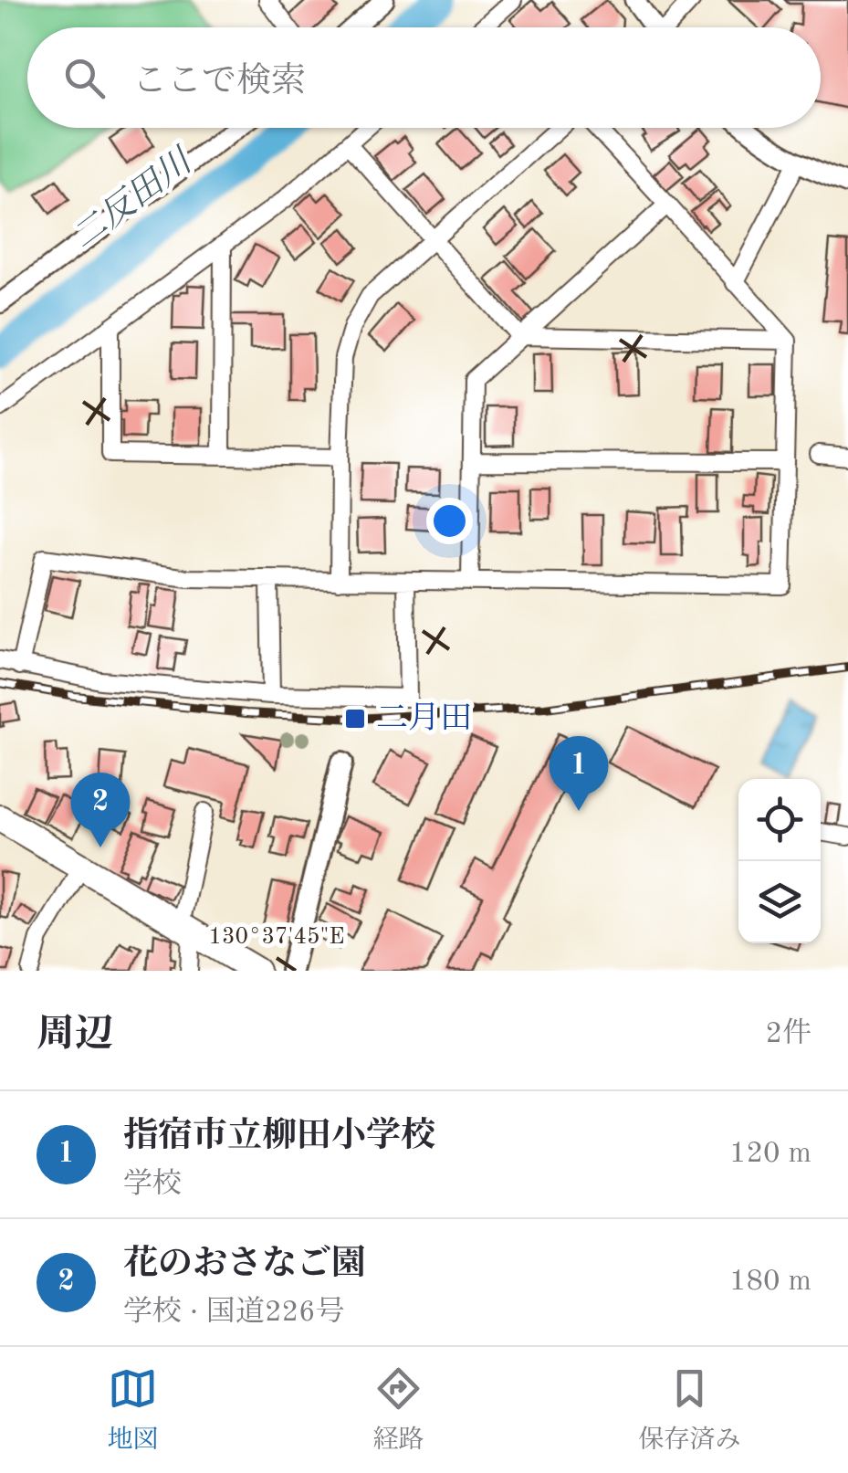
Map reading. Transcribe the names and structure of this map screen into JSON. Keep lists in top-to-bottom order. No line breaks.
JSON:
{"water":["二反田川"],"places":{"transit":["二月田"]},"page":{"search":"ここで検索","pins":["1","2"],"heading":["周辺","2件"],"list":[{"mark":"1","name":"指宿市立柳田小学校","note":"学校","value":"120 m"},{"mark":"2","name":"花のおさなご園","note":"学校 · 国道226号","value":"180 m"}],"nav":["地図","経路","保存済み"]},"coordinates":["130°37'45\"E"]}
